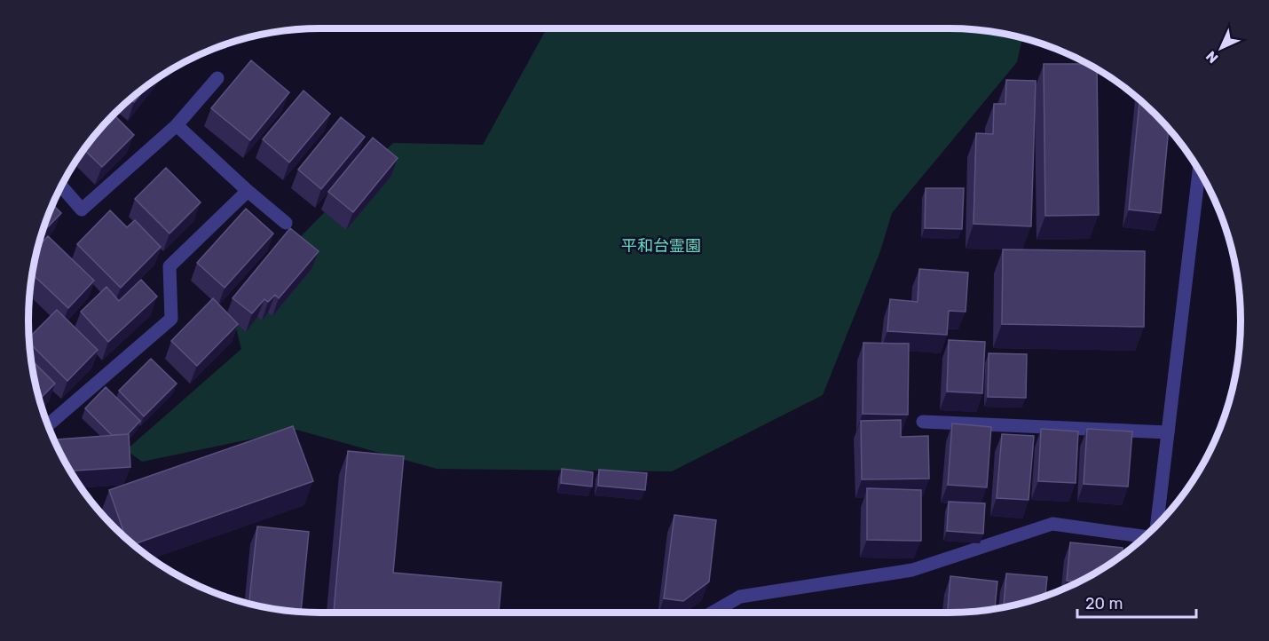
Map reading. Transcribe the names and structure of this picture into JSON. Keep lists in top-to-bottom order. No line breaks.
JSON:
{"parks":["平和台霊園"],"scale_bar":"20 m","north":"bottom left"}
